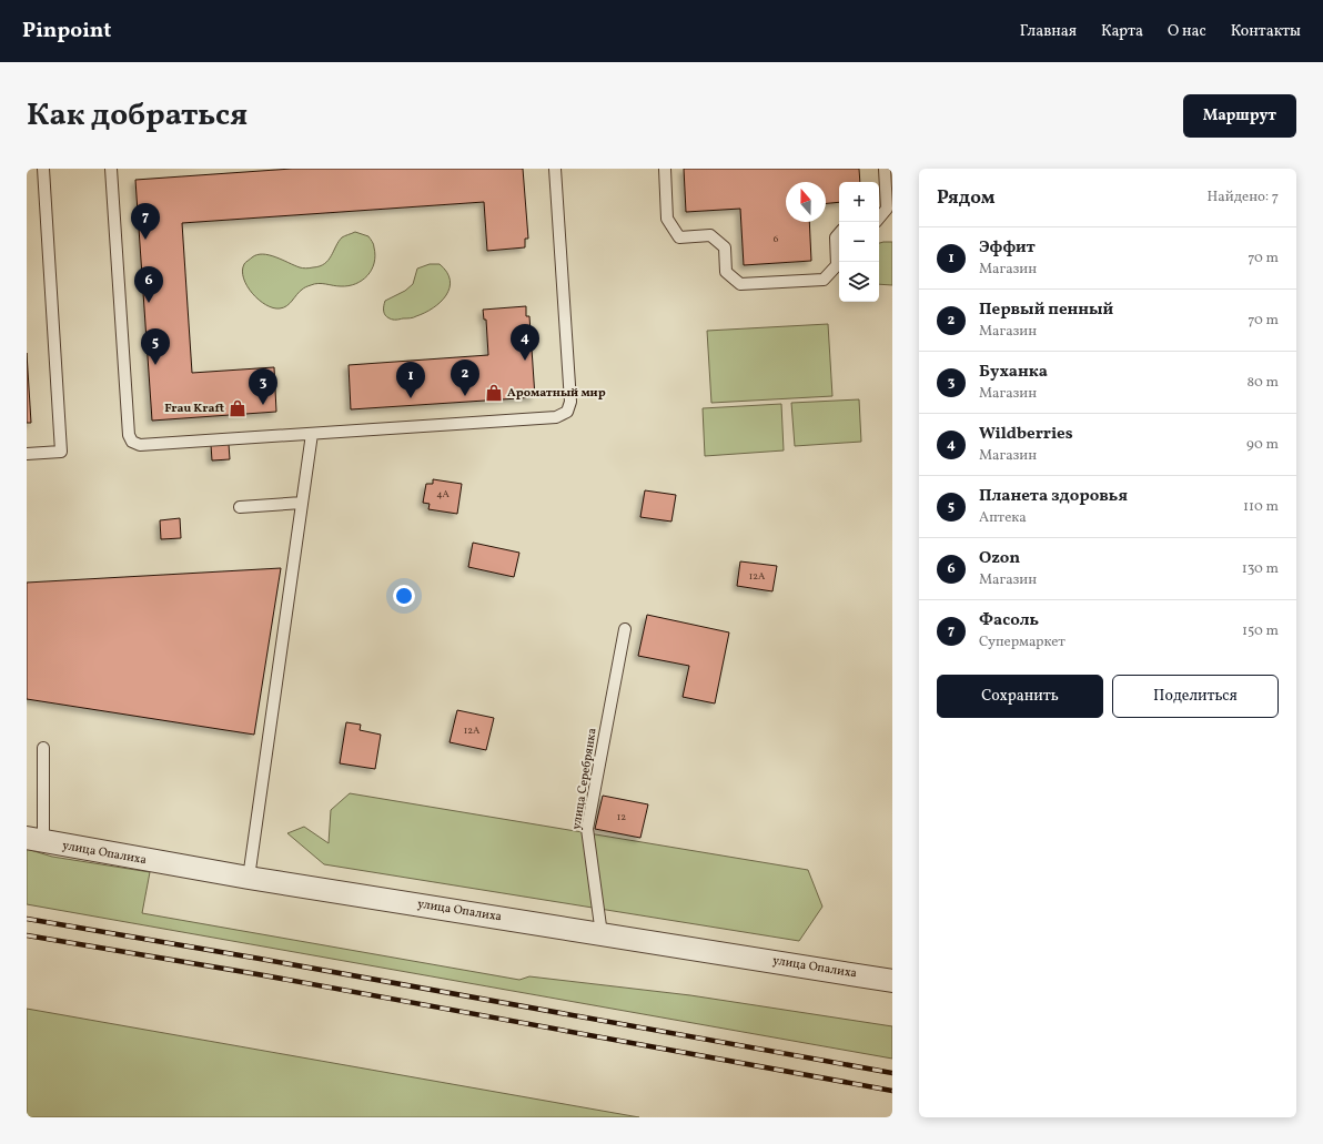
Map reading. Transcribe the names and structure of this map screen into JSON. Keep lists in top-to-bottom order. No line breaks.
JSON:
{"streets":{"street":["улица Опалиха"],"lane":["улица Серебрянка"]},"crossings":[["улица Серебрянка","улица Опалиха"]],"places":{"shop":["Ароматный мир","Frau Kraft"]},"house_numbers":["6","4А","12А","12А","12"],"north":"top","page":{"header":"Pinpoint","nav":["Главная","Карта","О нас","Контакты"],"title":"Как добраться","buttons":["Маршрут",["Сохранить","Поделиться"]],"heading":["Рядом","Найдено: 7"],"map_buttons":["+","−"],"pins":["7","6","4","5","2","1","3"],"list":[{"mark":"1","name":"Эффит","note":"Магазин","value":"70 m"},{"mark":"2","name":"Первый пенный","note":"Магазин","value":"70 m"},{"mark":"3","name":"Буханка","note":"Магазин","value":"80 m"},{"mark":"4","name":"Wildberries","note":"Магазин","value":"90 m"},{"mark":"5","name":"Планета здоровья","note":"Аптека","value":"110 m"},{"mark":"6","name":"Ozon","note":"Магазин","value":"130 m"},{"mark":"7","name":"Фасоль","note":"Супермаркет","value":"150 m"}]}}
